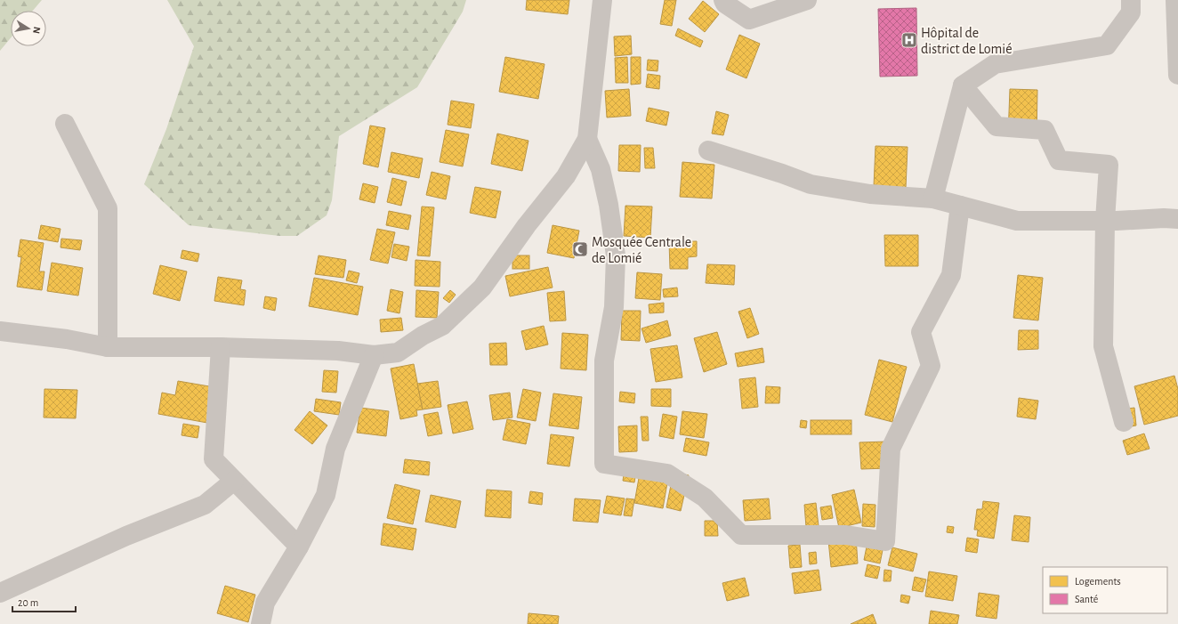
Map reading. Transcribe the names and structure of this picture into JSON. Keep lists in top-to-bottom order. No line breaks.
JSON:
{"places":{"hospital":["Hôpital de district de Lomié"],"mosque":["Mosquée Centrale de Lomié"]},"legend":["Logements","Santé"],"scale_bar":"20 m","north":"right"}
